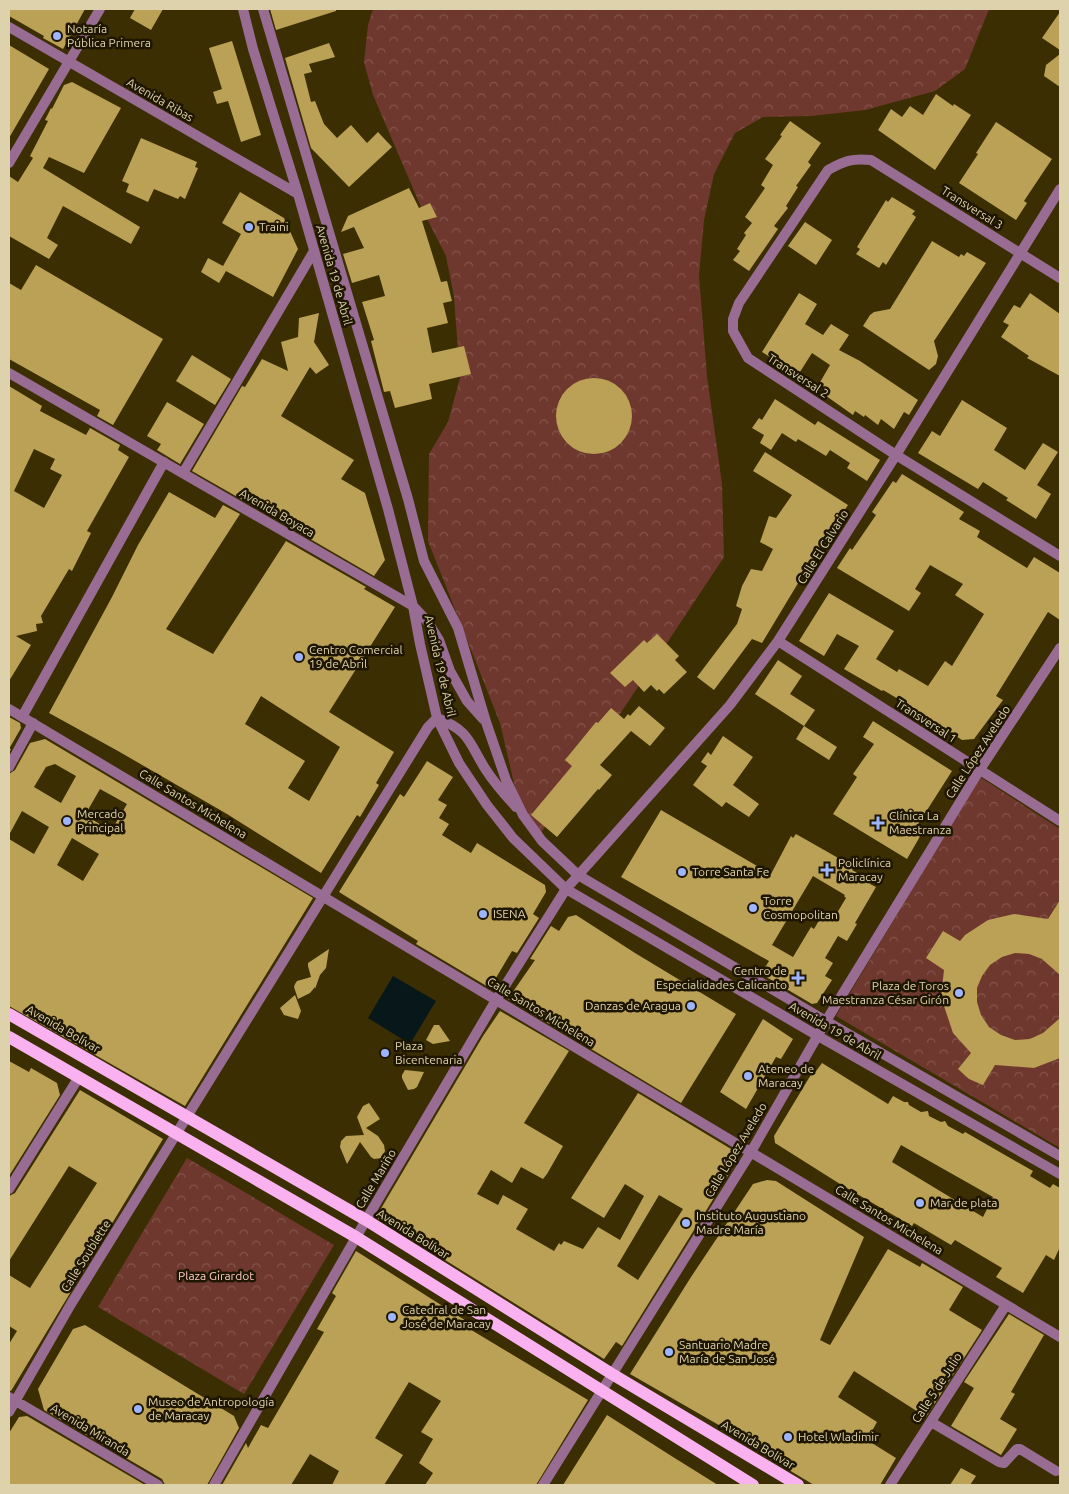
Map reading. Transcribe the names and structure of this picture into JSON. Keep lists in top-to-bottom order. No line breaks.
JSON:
{"streets":{"main road":["Avenida Bolívar"],"street":["Avenida Ribas","Transversal 3","Avenida 19 de Abril","Transversal 2","Avenida Boyaca","Calle El Calvario","Transversal 1","Calle López Aveledo","Calle Santos Michelena","Calle Mariño","Calle Soublette","Calle 5 de Julio","Avenida Miranda"]},"crossings":[["Avenida Ribas","Avenida 19 de Abril"],["Transversal 3","Transversal 2"],["Transversal 3","Calle El Calvario"],["Avenida 19 de Abril","Avenida Boyaca"],["Avenida 19 de Abril","Calle El Calvario"],["Avenida 19 de Abril","Calle López Aveledo"],["Avenida 19 de Abril","Calle Mariño"],["Avenida 19 de Abril","Calle Soublette"],["Transversal 2","Calle El Calvario"],["Calle El Calvario","Transversal 1"],["Calle El Calvario","Calle Mariño"],["Transversal 1","Calle López Aveledo"],["Calle López Aveledo","Calle Santos Michelena"],["Calle López Aveledo","Avenida Bolívar"],["Calle Santos Michelena","Calle Mariño"],["Calle Santos Michelena","Calle Soublette"],["Calle Santos Michelena","Calle 5 de Julio"],["Avenida Bolívar","Calle Mariño"],["Avenida Bolívar","Calle Soublette"],["Calle Soublette","Avenida Miranda"]],"parks":["Plaza Girardot"],"places":{"other":["Notaría Pública Primera","Traini","Centro Comercial 19 de Abril","Mercado Principal","Torre Santa Fe","Torre Cosmopolitan","ISENA","Plaza de Toros Maestranza César Girón","Danzas de Aragua","Plaza Bicentenaria","Ateneo de Maracay","Mar de plata","Instituto Augustiano Madre María","Catedral de San José de Maracay","Santuario Madre María de San José","Museo de Antropología de Maracay","Hotel Wladimir"],"health":["Clínica La Maestranza","Policlínica Maracay","Centro de Especialidades Calicanto"]}}
